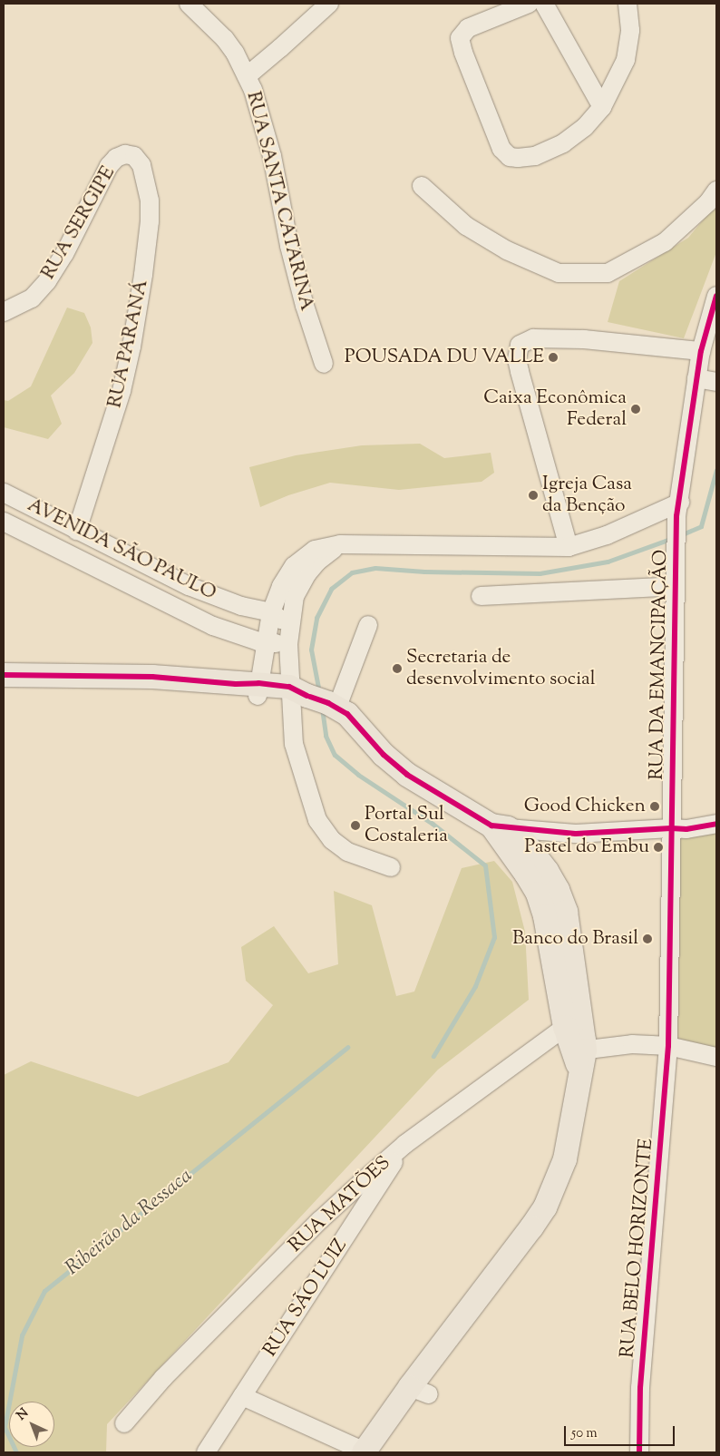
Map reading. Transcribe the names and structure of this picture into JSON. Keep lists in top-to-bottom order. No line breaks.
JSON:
{"streets":{"street":["RUA SANTA CATARINA","RUA SERGIPE","RUA PARANÁ","AVENIDA SÃO PAULO","RUA DA EMANCIPAÇÃO","RUA MATÕES","RUA BELO HORIZONTE","RUA SÃO LUIZ"]},"crossings":[["RUA SERGIPE","RUA PARANÁ"],["RUA PARANÁ","AVENIDA SÃO PAULO"],["RUA DA EMANCIPAÇÃO","RUA BELO HORIZONTE"],["RUA MATÕES","RUA SÃO LUIZ"]],"water":["Ribeirão da Ressaca"],"places":["POUSADA DU VALLE","Caixa Econômica Federal","Igreja Casa da Benção","Secretaria de desenvolvimento social","Good Chicken","Portal Sul Costaleria","Pastel do Embu","Banco do Brasil"],"scale_bar":"50 m","north":"top left"}
